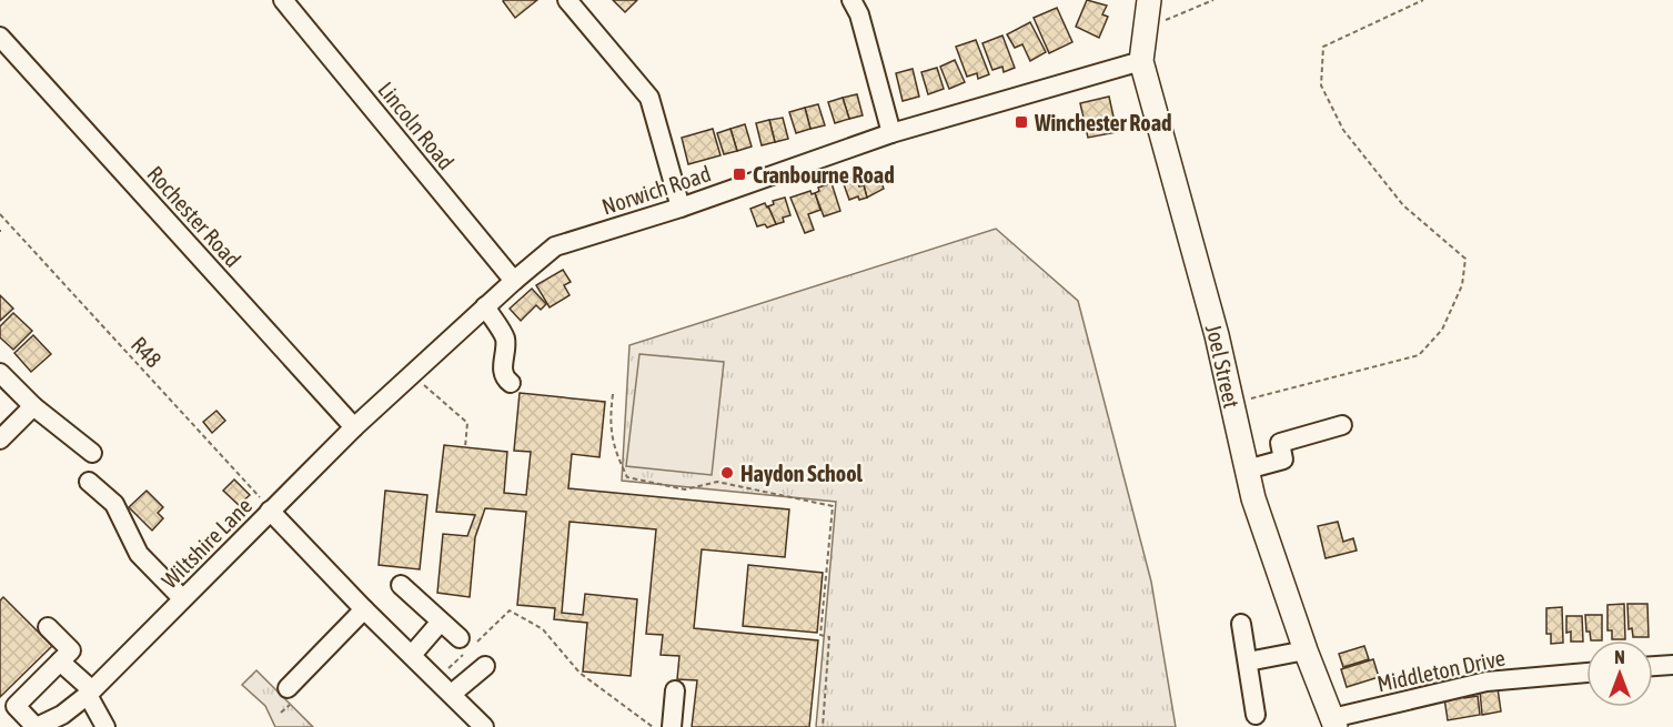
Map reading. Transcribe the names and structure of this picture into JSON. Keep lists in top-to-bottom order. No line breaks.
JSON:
{"streets":{"main road":["Joel Street"],"street":["Lincoln Road","Norwich Road","Rochester Road","Wiltshire Lane","Middleton Drive"],"path":["R48"]},"crossings":[["Lincoln Road","Norwich Road"],["Norwich Road","Rochester Road"],["Norwich Road","R48"],["Norwich Road","Joel Street"],["Norwich Road","Wiltshire Lane"],["R48","Wiltshire Lane"],["Joel Street","Middleton Drive"]],"places":{"transit":["Winchester Road","Cranbourne Road"],"other":["Haydon School"]},"north":"top"}
